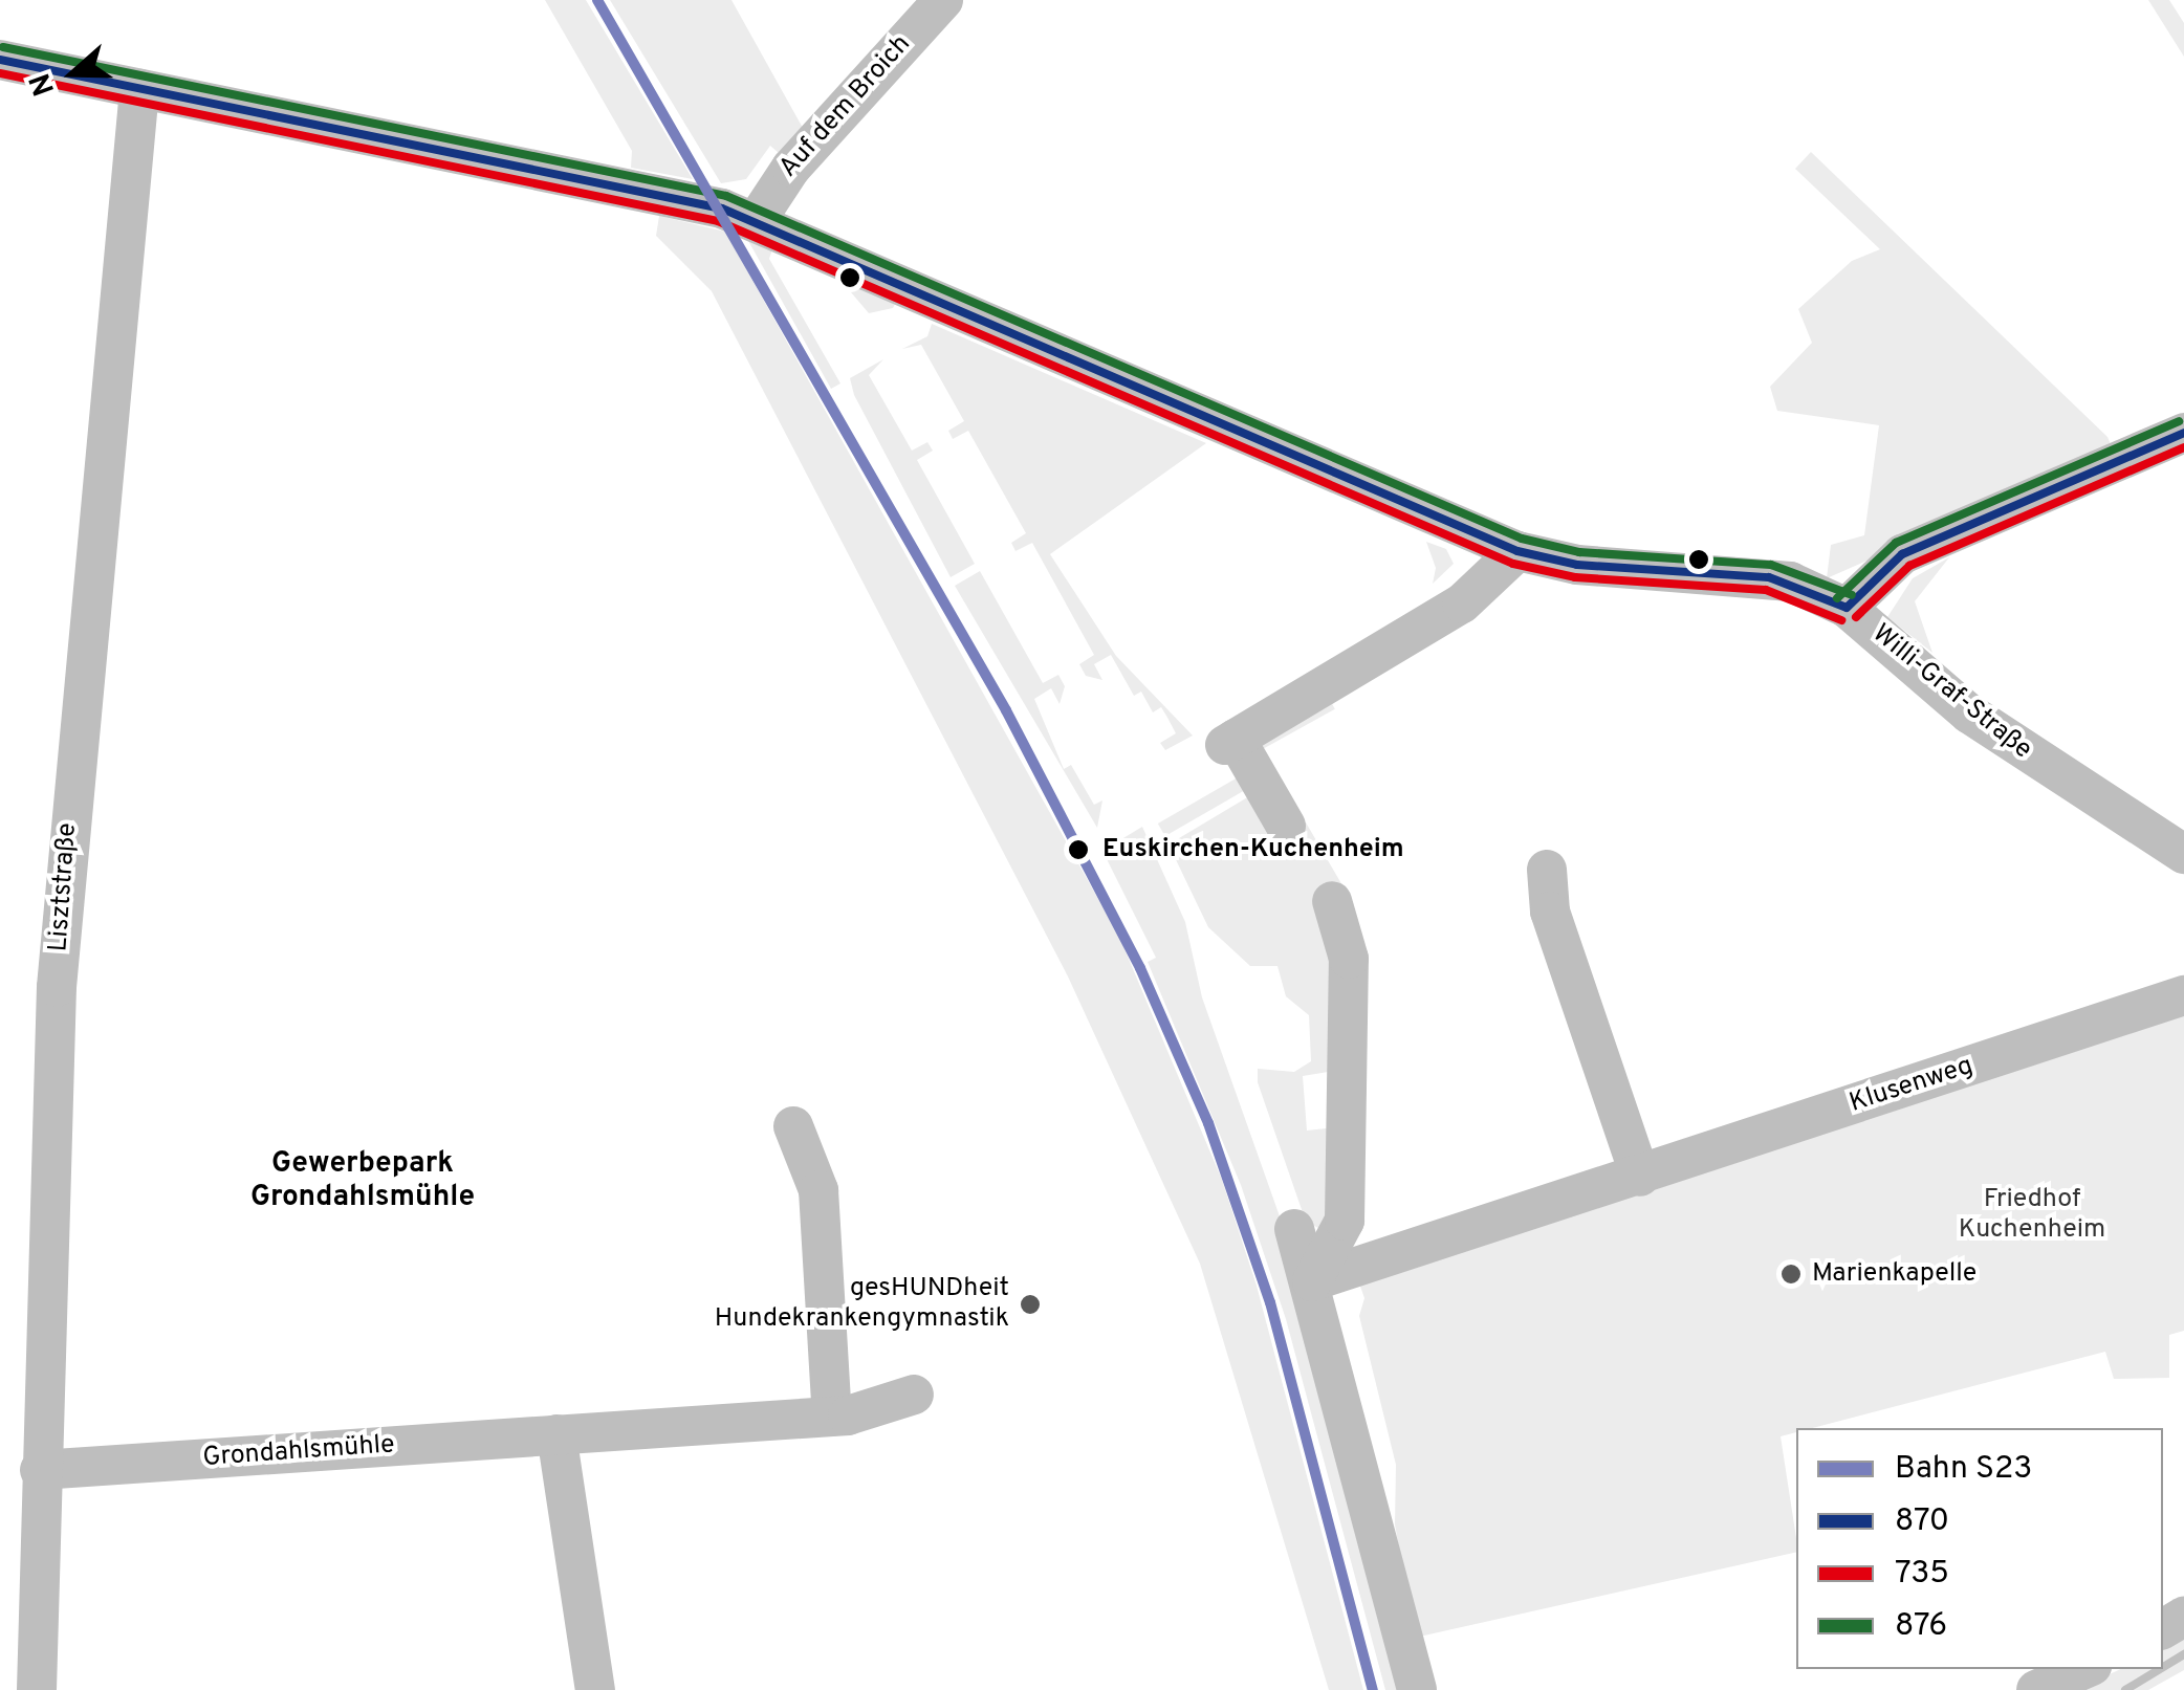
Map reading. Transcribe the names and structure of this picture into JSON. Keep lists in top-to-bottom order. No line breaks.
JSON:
{"streets":{"street":["Auf dem Broich","Willi-Graf-Straße","Lisztstraße","Klusenweg","Grondahlsmühle"]},"crossings":[["Auf dem Broich","Willi-Graf-Straße"],["Willi-Graf-Straße","Lisztstraße"],["Lisztstraße","Grondahlsmühle"]],"districts":["Gewerbepark Grondahlsmühle"],"parks":["Friedhof Kuchenheim"],"places":["Euskirchen-Kuchenheim","Marienkapelle","gesHUNDheit Hundekrankengymnastik"],"lines":["rail line S23","transit line 876","transit line 870","transit line 735"],"legend":["Bahn S23","870","735","876"],"north":"left"}
